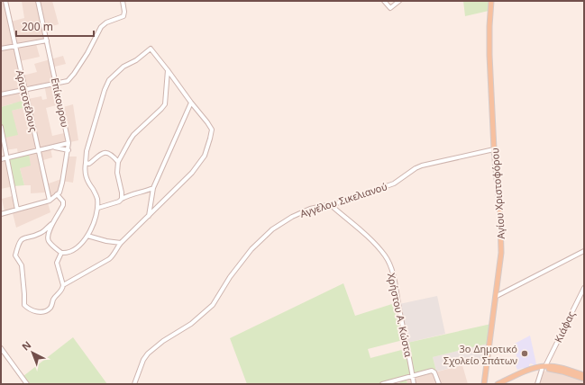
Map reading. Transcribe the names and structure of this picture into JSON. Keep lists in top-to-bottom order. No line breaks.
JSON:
{"streets":{"main road":["Αγίου Χριστοφόρου"],"street":["Αριστοτέλους","Επίκουρου","Αγγέλου Σικελιανού","Χρήστου Α. Κώστα","Κιάφας"]},"crossings":[["Αριστοτέλους","Επίκουρου"],["Αγίου Χριστοφόρου","Αγγέλου Σικελιανού"],["Αγγέλου Σικελιανού","Χρήστου Α. Κώστα"]],"places":["3ο Δημοτικό Σχολείο Σπάτων"],"scale_bar":"200 m","north":"top left"}
